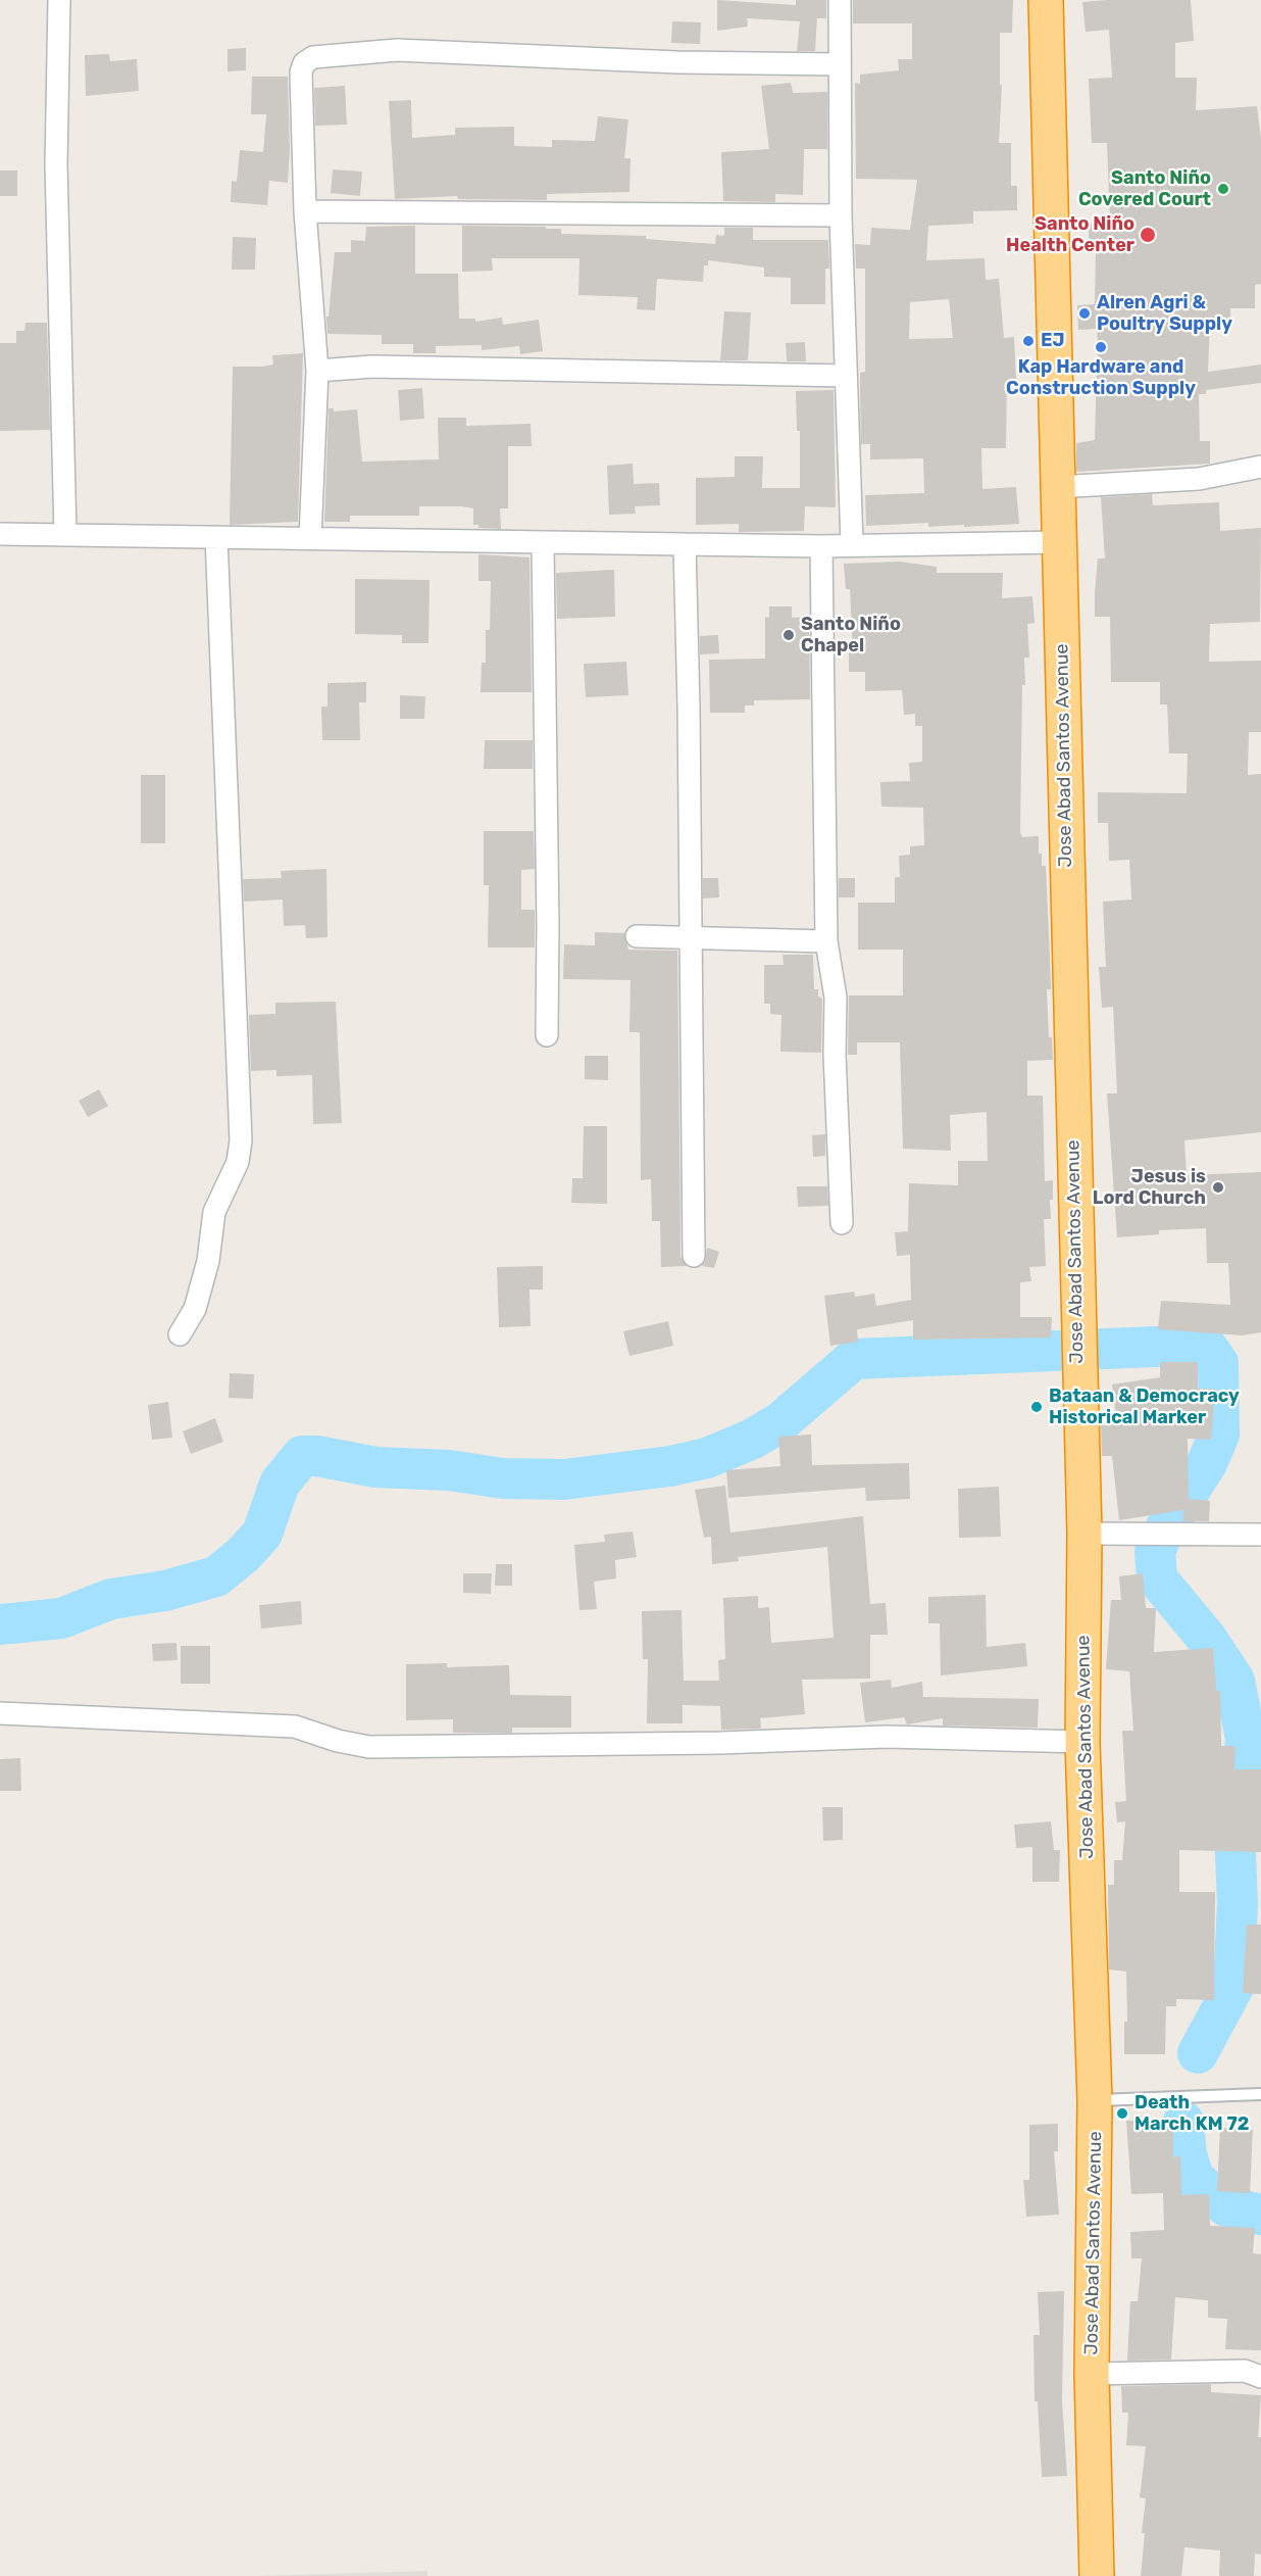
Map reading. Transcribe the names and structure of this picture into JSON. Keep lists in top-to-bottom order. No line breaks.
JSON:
{"streets":{"highway":["Jose Abad Santos Avenue"]},"places":["Santo Niño Covered Court","Santo Niño Health Center","Alren Agri & Poultry Supply","EJ","Kap Hardware and Construction Supply","Santo Niño Chapel","Jesus is Lord Church","Bataan & Democracy Historical Marker","Death March KM 72"]}
